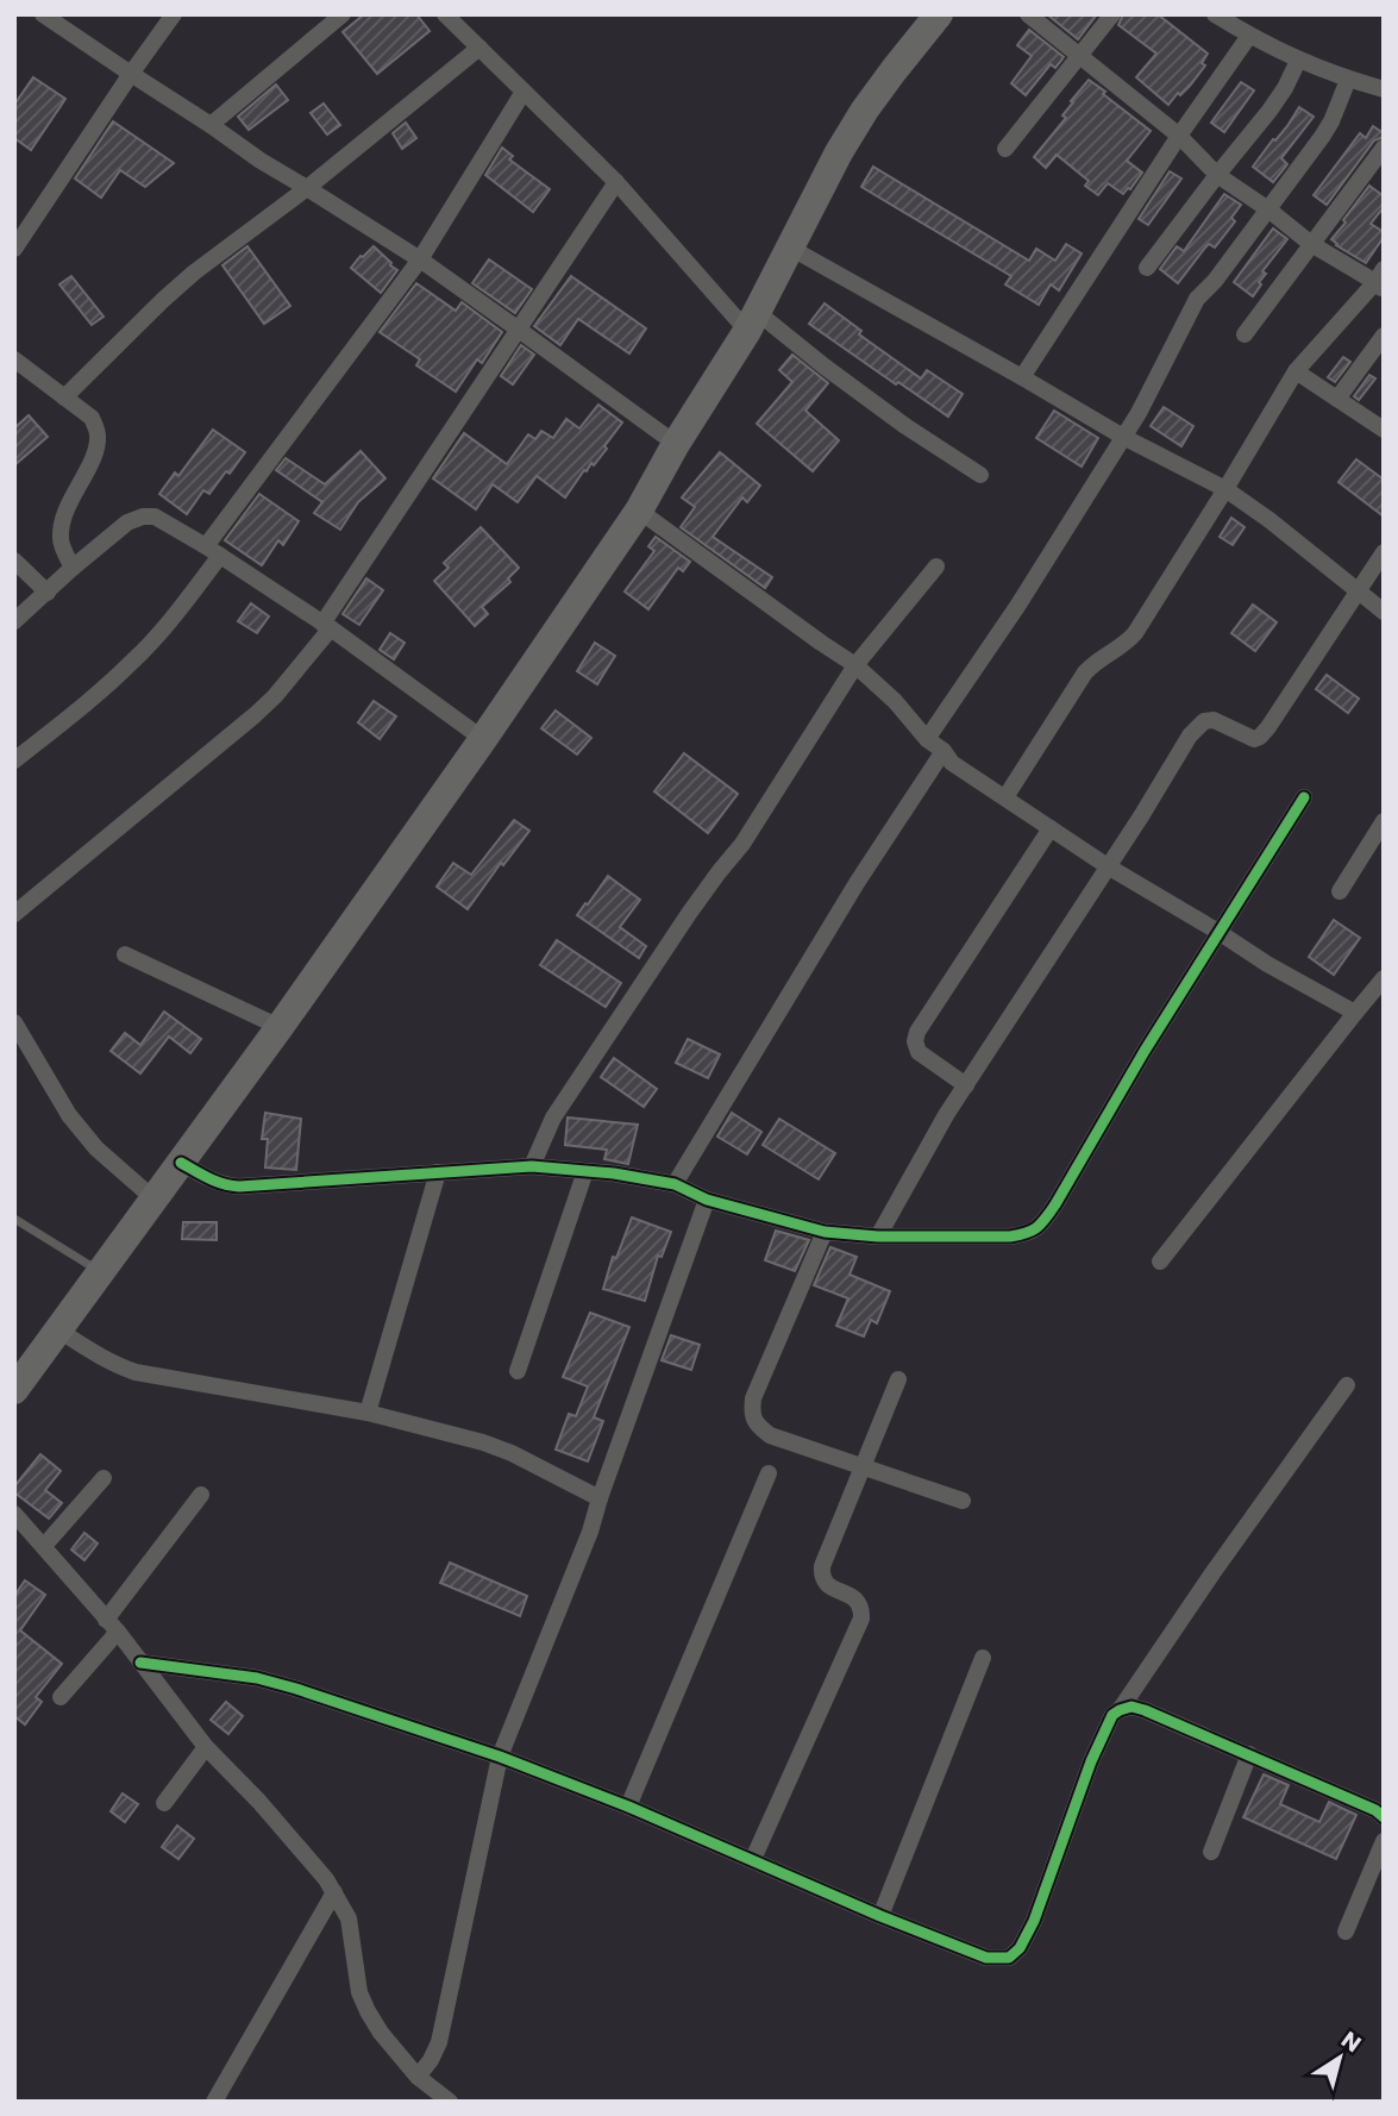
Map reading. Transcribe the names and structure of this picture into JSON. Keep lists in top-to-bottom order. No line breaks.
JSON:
{"north":"top right"}
